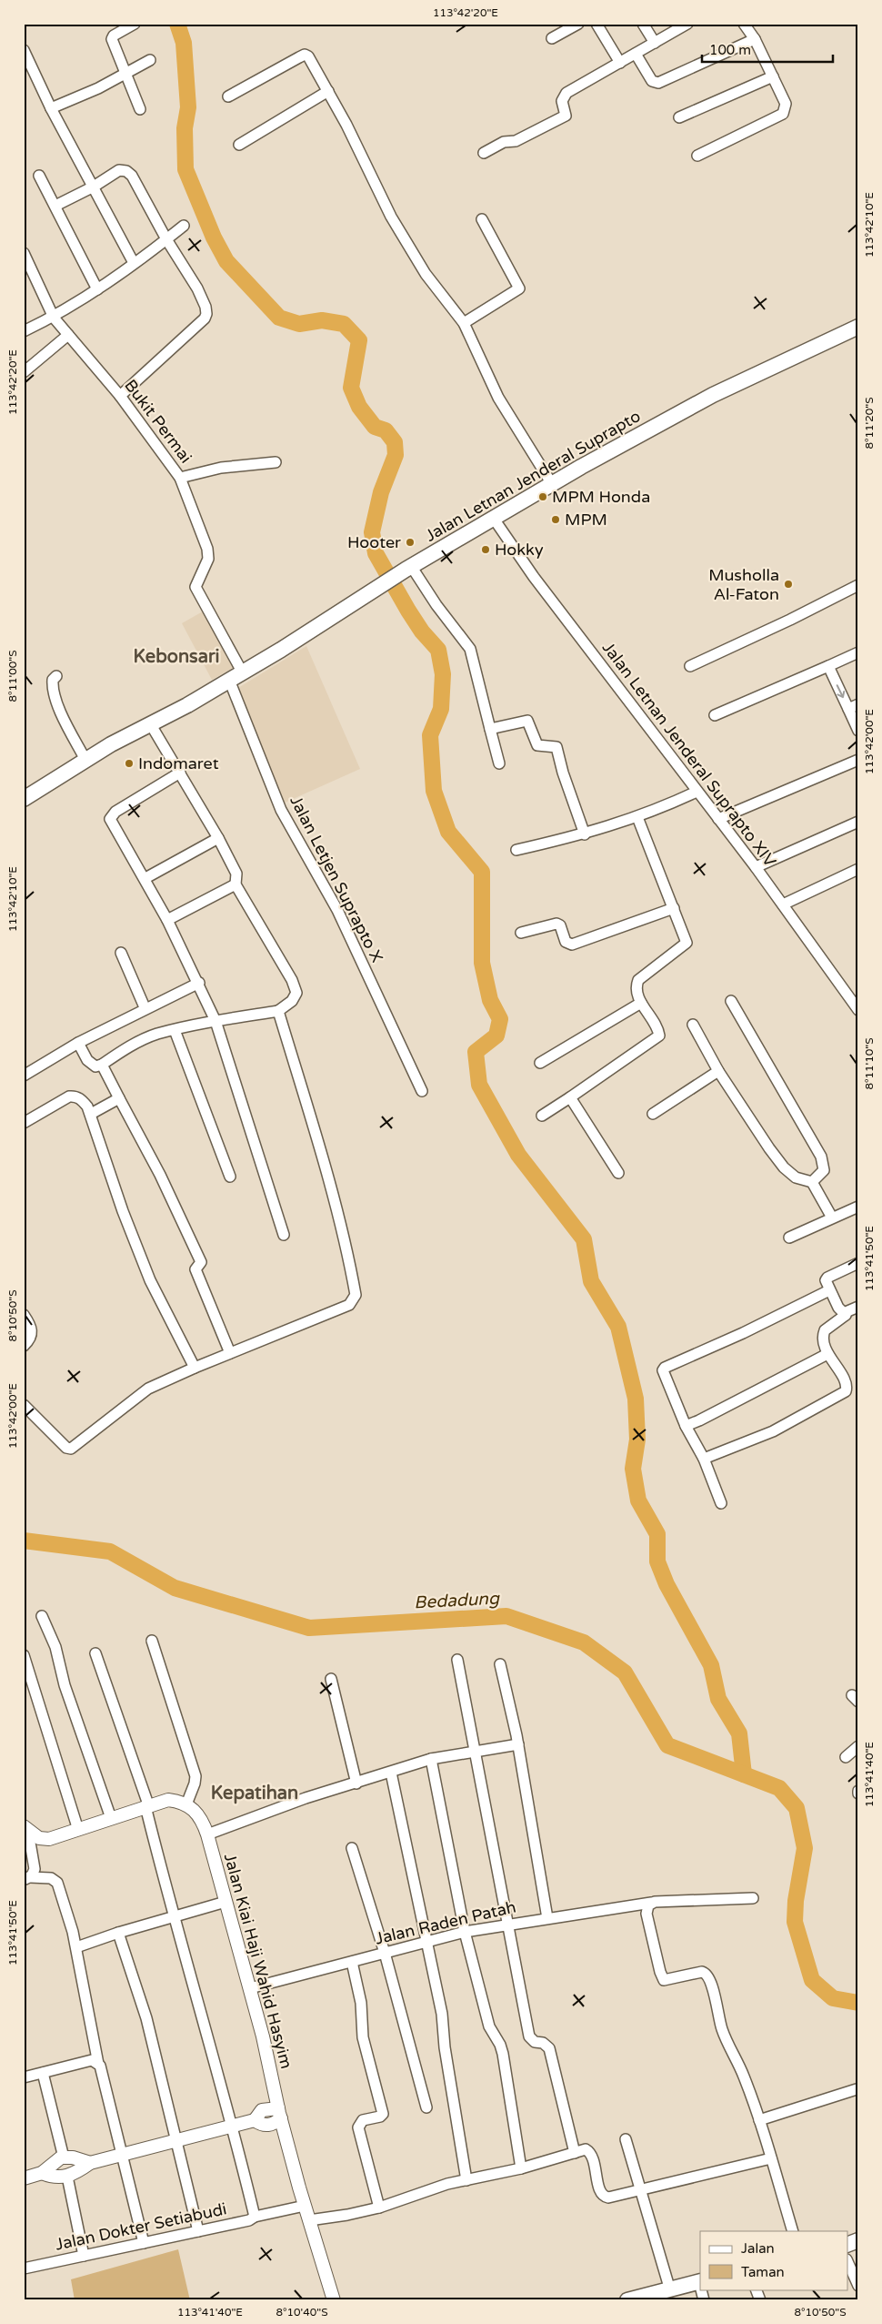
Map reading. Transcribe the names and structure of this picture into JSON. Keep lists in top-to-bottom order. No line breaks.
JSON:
{"streets":{"main road":["Jalan Letnan Jenderal Suprapto"],"street":["Bukit Permai","Jalan Letnan Jenderal Suprapto XIV","Jalan Letjen Suprapto X","Jalan Raden Patah","Jalan Kiai Haji Wahid Hasyim","Jalan Dokter Setiabudi"]},"crossings":[["Bukit Permai","Jalan Letnan Jenderal Suprapto"],["Jalan Letnan Jenderal Suprapto","Jalan Letnan Jenderal Suprapto XIV"],["Jalan Letnan Jenderal Suprapto","Jalan Letjen Suprapto X"],["Jalan Raden Patah","Jalan Kiai Haji Wahid Hasyim"],["Jalan Kiai Haji Wahid Hasyim","Jalan Dokter Setiabudi"]],"districts":["Kebonsari","Kepatihan"],"water":["Bedadung"],"places":["MPM Honda","MPM","Hooter","Hokky","Musholla Al-Faton","Indomaret"],"legend":["Jalan","Taman"],"scale_bar":"100 m","coordinates":["113°42'20\"E","113°42'10\"E","8°11'20\"S","8°11'00\"S","113°42'00\"E","8°11'10\"S","113°41'50\"E","8°10'50\"S","113°41'40\"E","8°10'40\"S"]}
